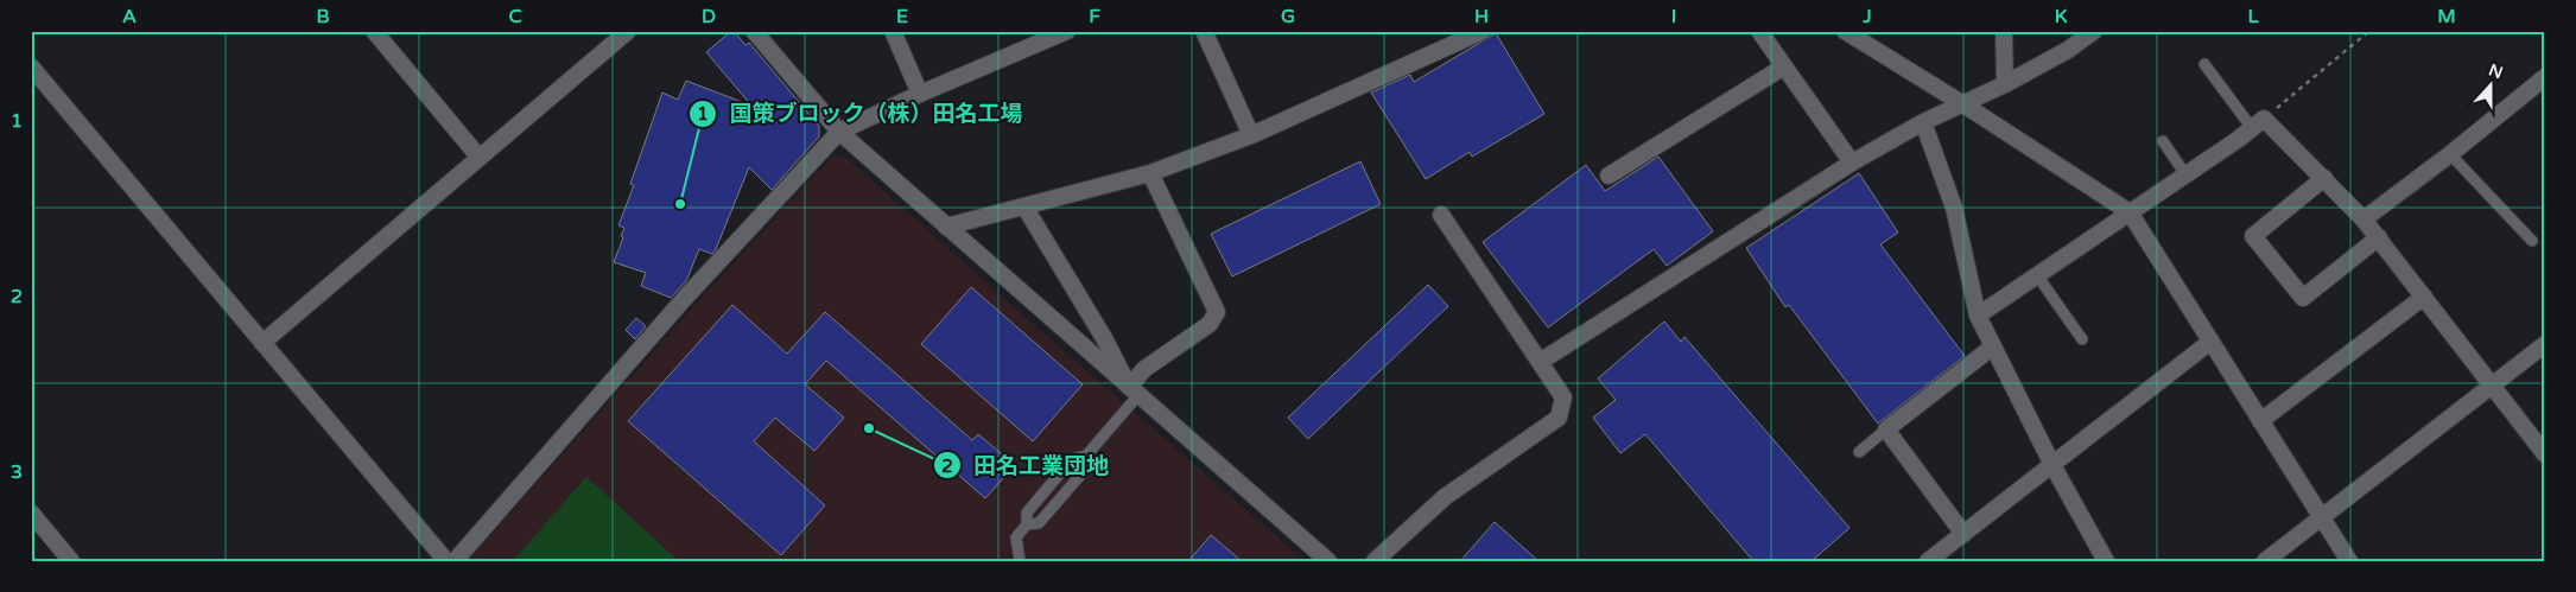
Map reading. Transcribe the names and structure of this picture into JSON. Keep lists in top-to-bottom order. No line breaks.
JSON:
{"places":["国策ブロック（株）田名工場","田名工業団地"],"north":"top","grid":{"columns":["A","B","C","D","E","F","G","H","I","J","K","L","M"],"rows":["1","2","3"]}}
